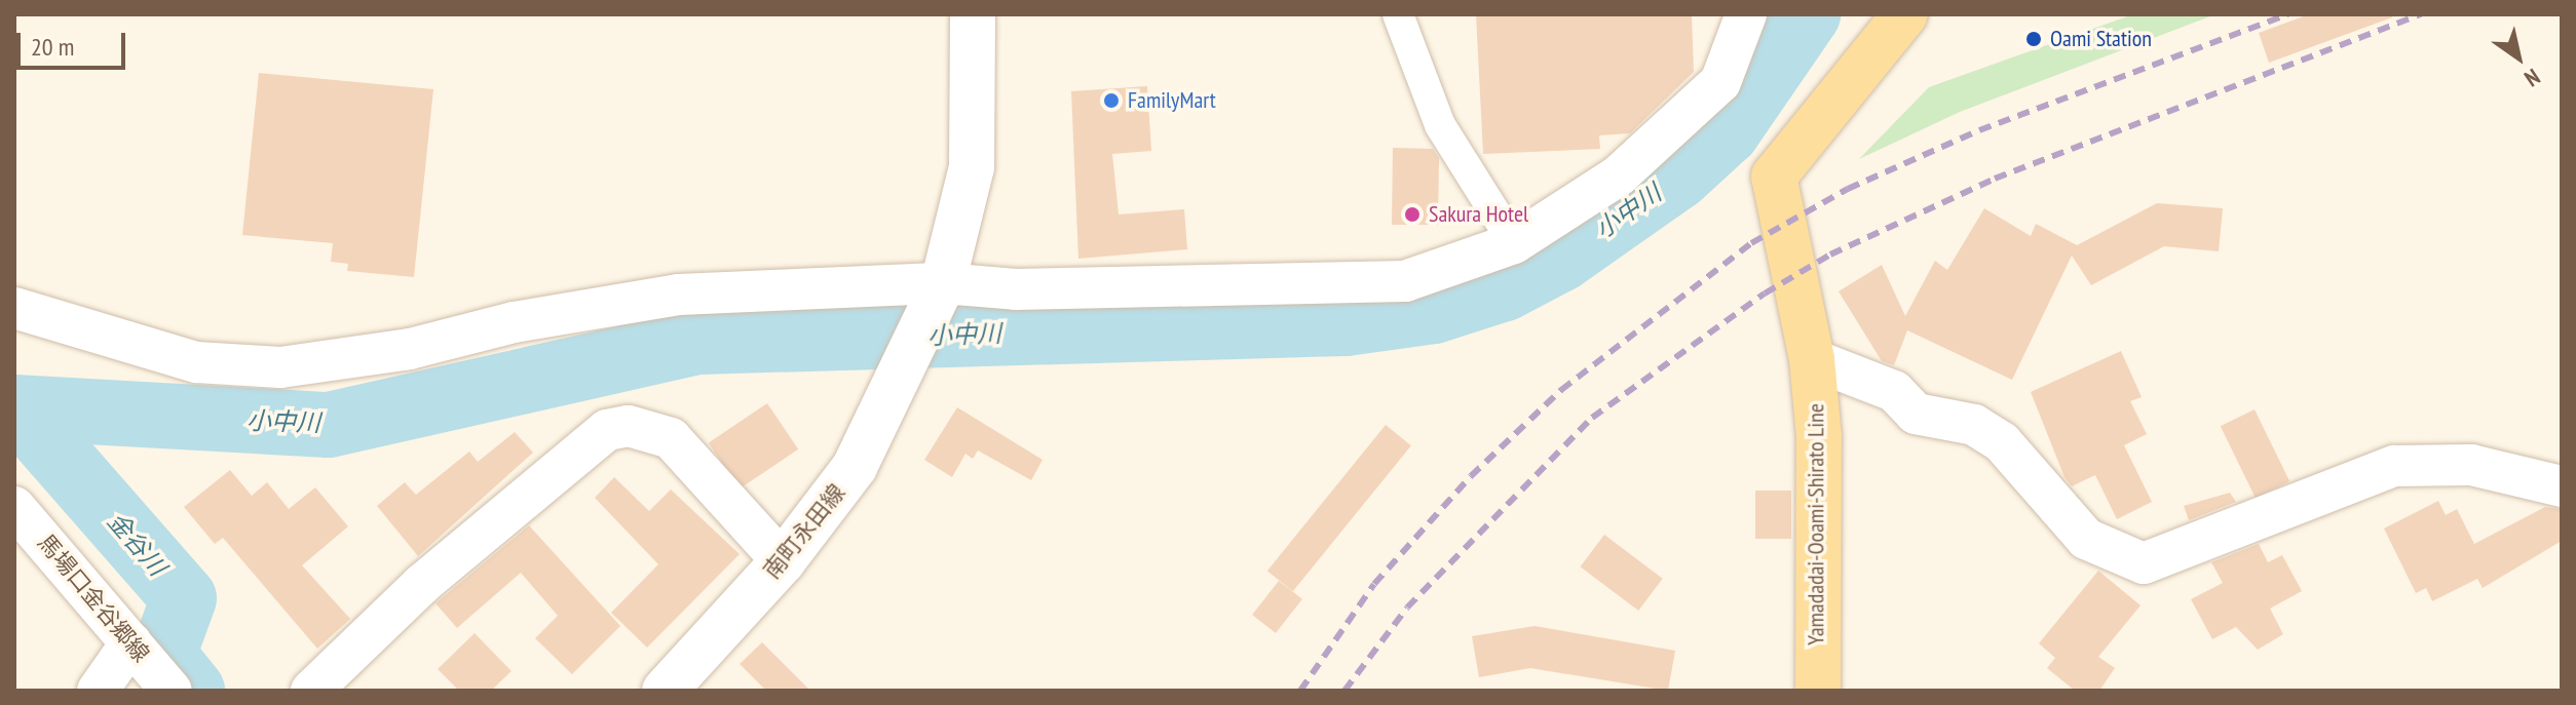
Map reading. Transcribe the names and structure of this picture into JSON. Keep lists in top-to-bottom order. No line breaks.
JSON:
{"streets":{"main road":["Yamadadai-Ooami-Shirato Line"],"street":["南町永田線","馬場口金谷郷線"]},"water":["小中川","金谷川"],"places":["Oami Station","FamilyMart","Sakura Hotel"],"scale_bar":"20 m","north":"bottom right"}
